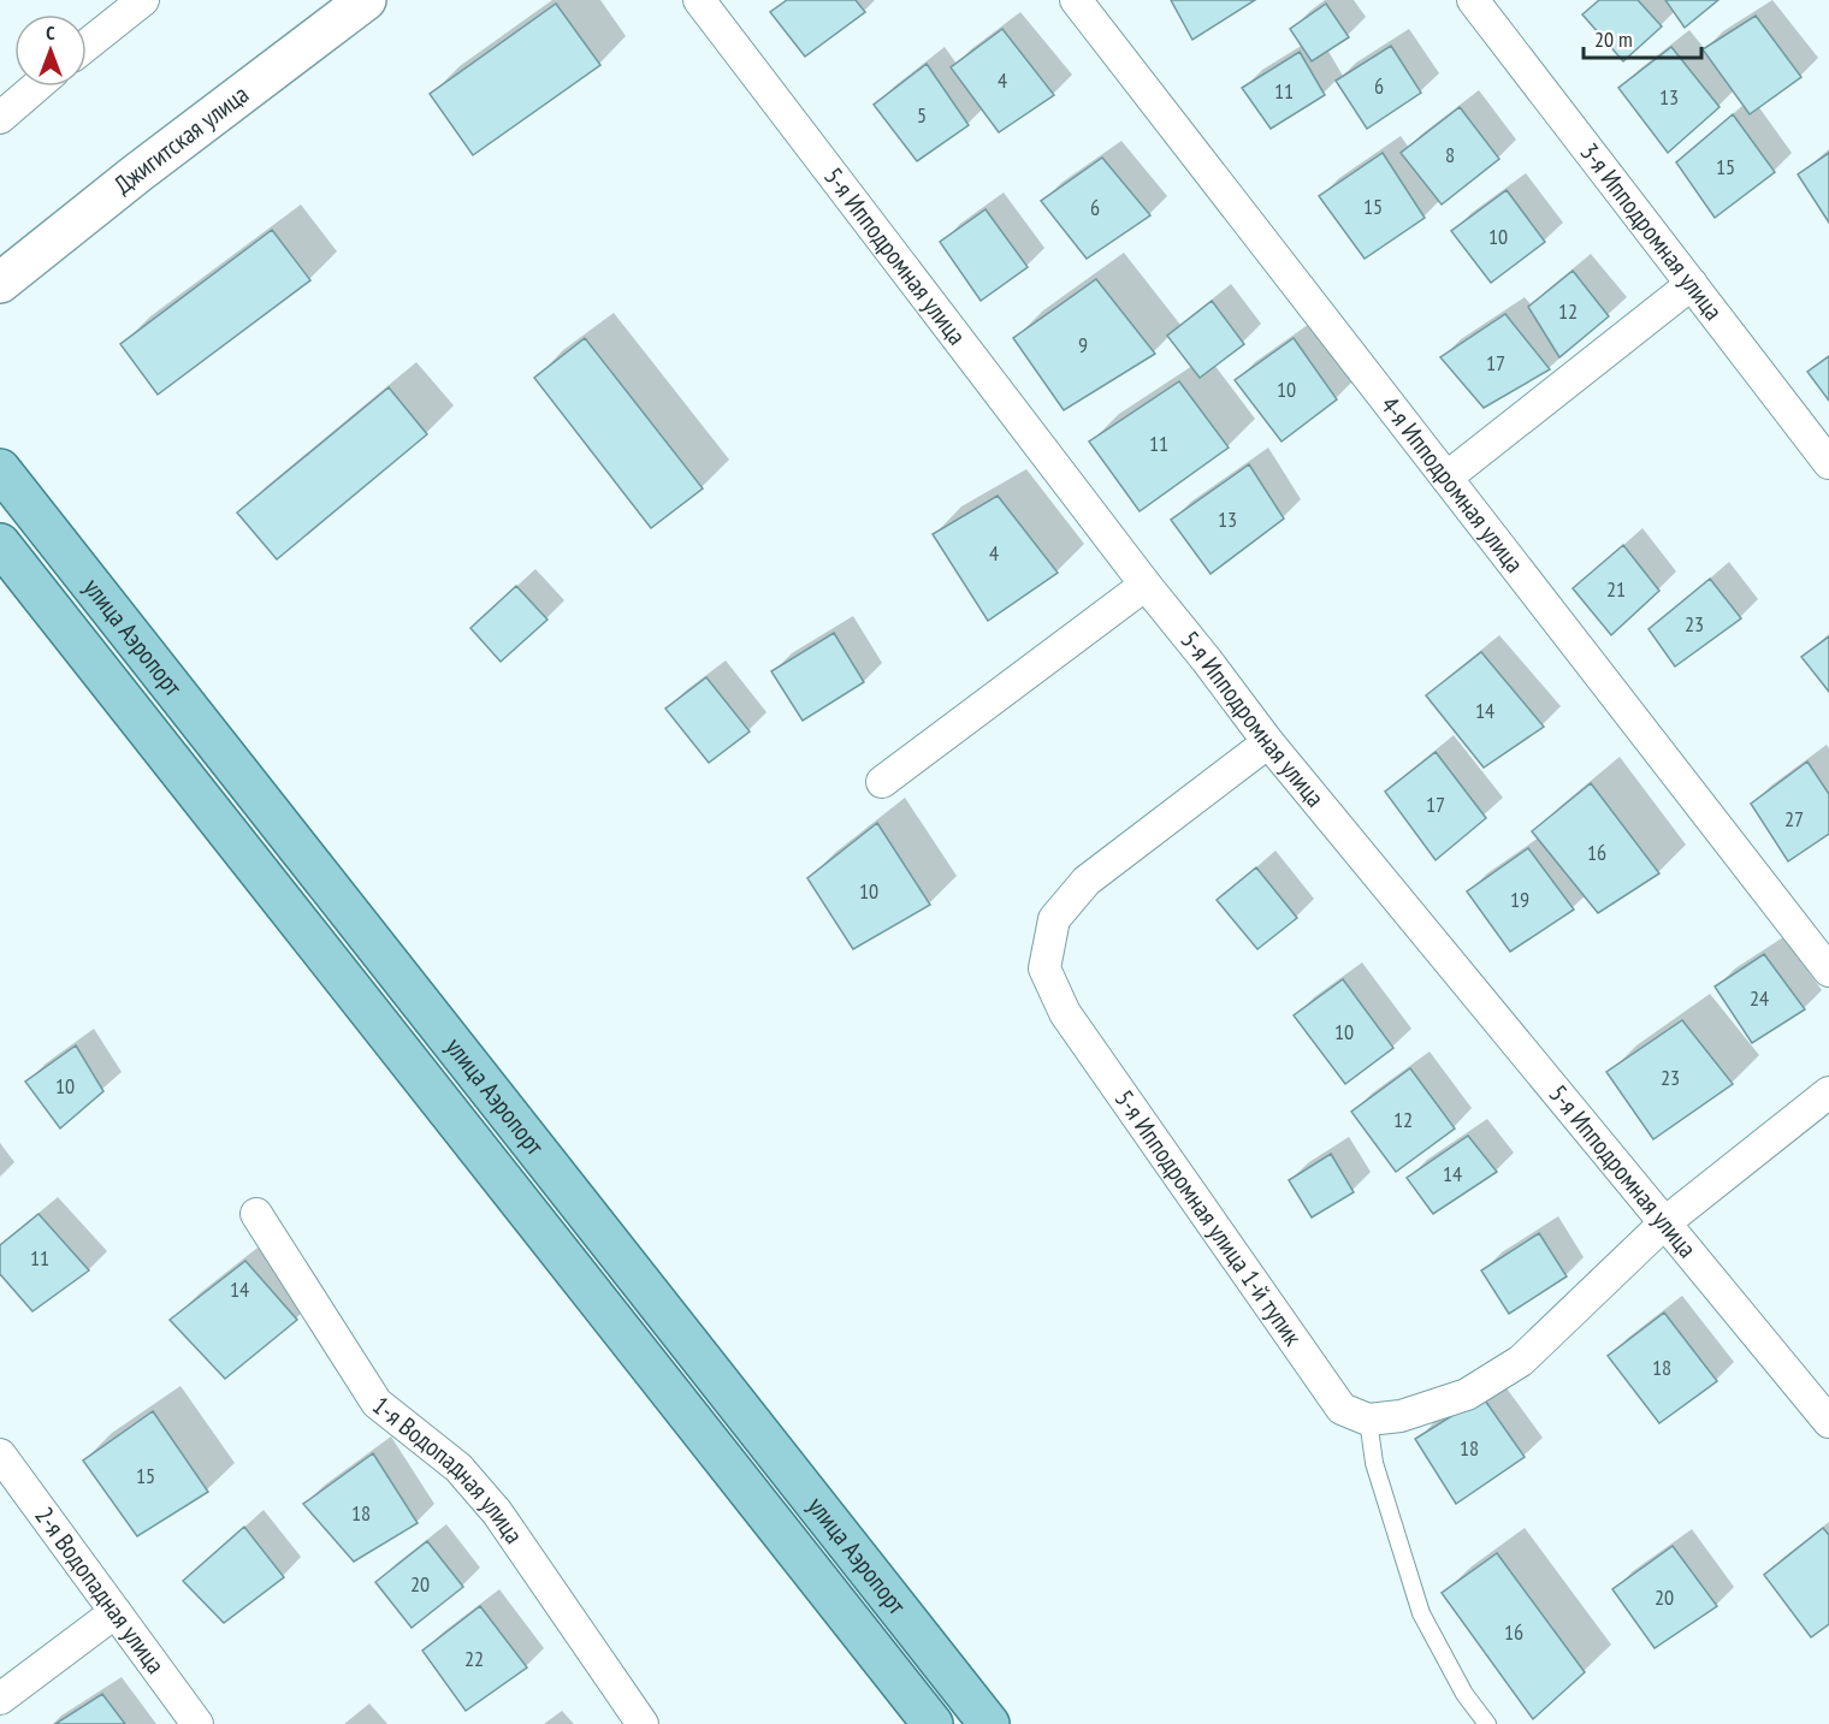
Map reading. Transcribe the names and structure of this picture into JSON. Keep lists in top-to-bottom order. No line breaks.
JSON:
{"streets":{"main road":["улица Аэропорт"],"street":["Джигитская улица","3-я Ипподромная улица","5-я Ипподромная улица","4-я Ипподромная улица","5-я Ипподромная улица 1-й тупик","1-я Водопадная улица","2-я Водопадная улица"]},"crossings":[["5-я Ипподромная улица","5-я Ипподромная улица 1-й тупик"]],"house_numbers":["4","6","11","13","5","8","15","15","6","10","12","9","17","10","11","13","4","21","23","14","17","27","16","10","19","24","10","23","10","12","14","11","14","18","18","15","18","20","20","16","22"],"scale_bar":"20 m","north":"top"}
